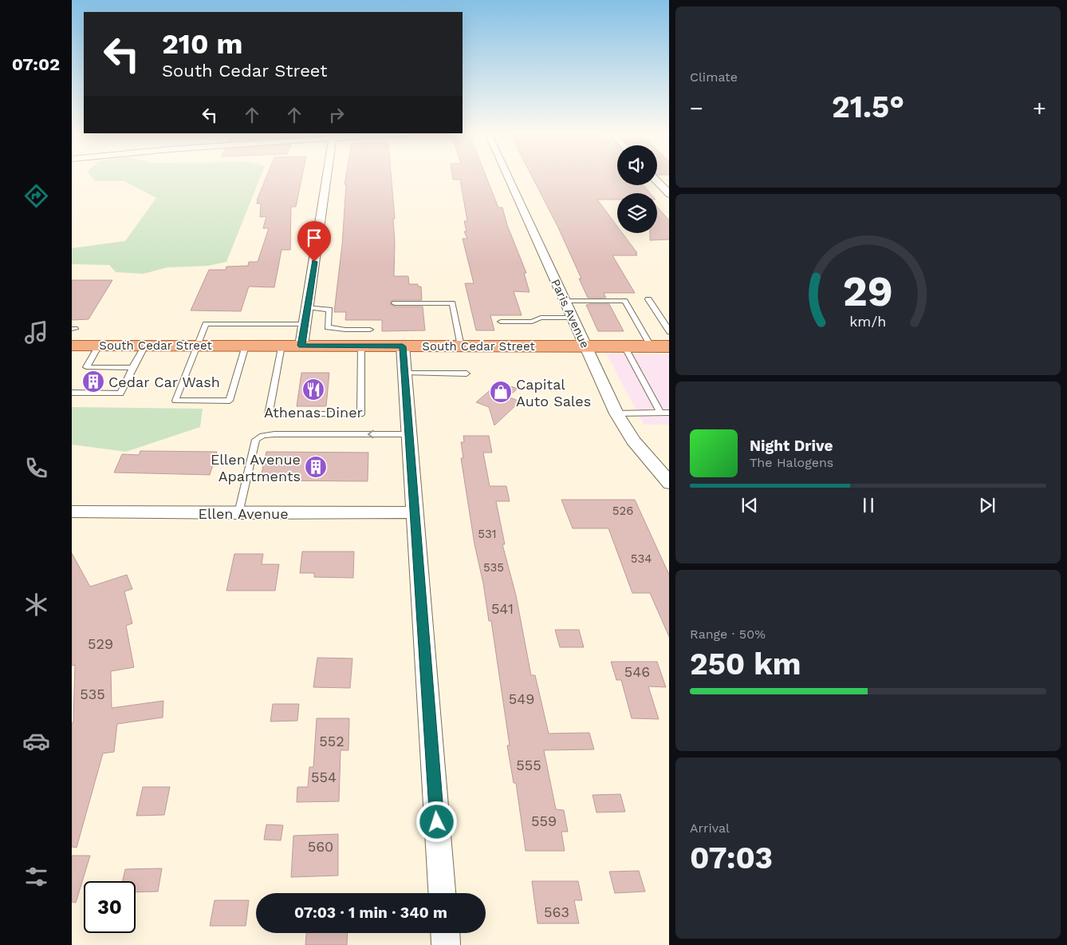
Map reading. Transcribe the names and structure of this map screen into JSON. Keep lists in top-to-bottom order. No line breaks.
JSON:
{"streets":{"main road":["South Cedar Street"],"street":["Paris Avenue","Ellen Avenue"]},"crossings":[["Paris Avenue","South Cedar Street"]],"places":{"building":["Cedar Car Wash","Ellen Avenue Apartments"],"restaurant":["Athenas Diner"],"shop":["Capital Auto Sales"]},"house_numbers":["526","531","534","535","541","529","546","535","549","552","555","554","559","560","563"],"page":{"tabs":"07:02","tile":["Climate",["Range · 50%","250 km"],["Arrival","07:03"]],"turn":["210 m","South Cedar Street"],"heat":["−","21.5°","+"],"song":["Night Drive","The Halogens"],"limit":"30","trip":"07:03 · 1 min · 340 m","gauge":["29","km/h"]}}
